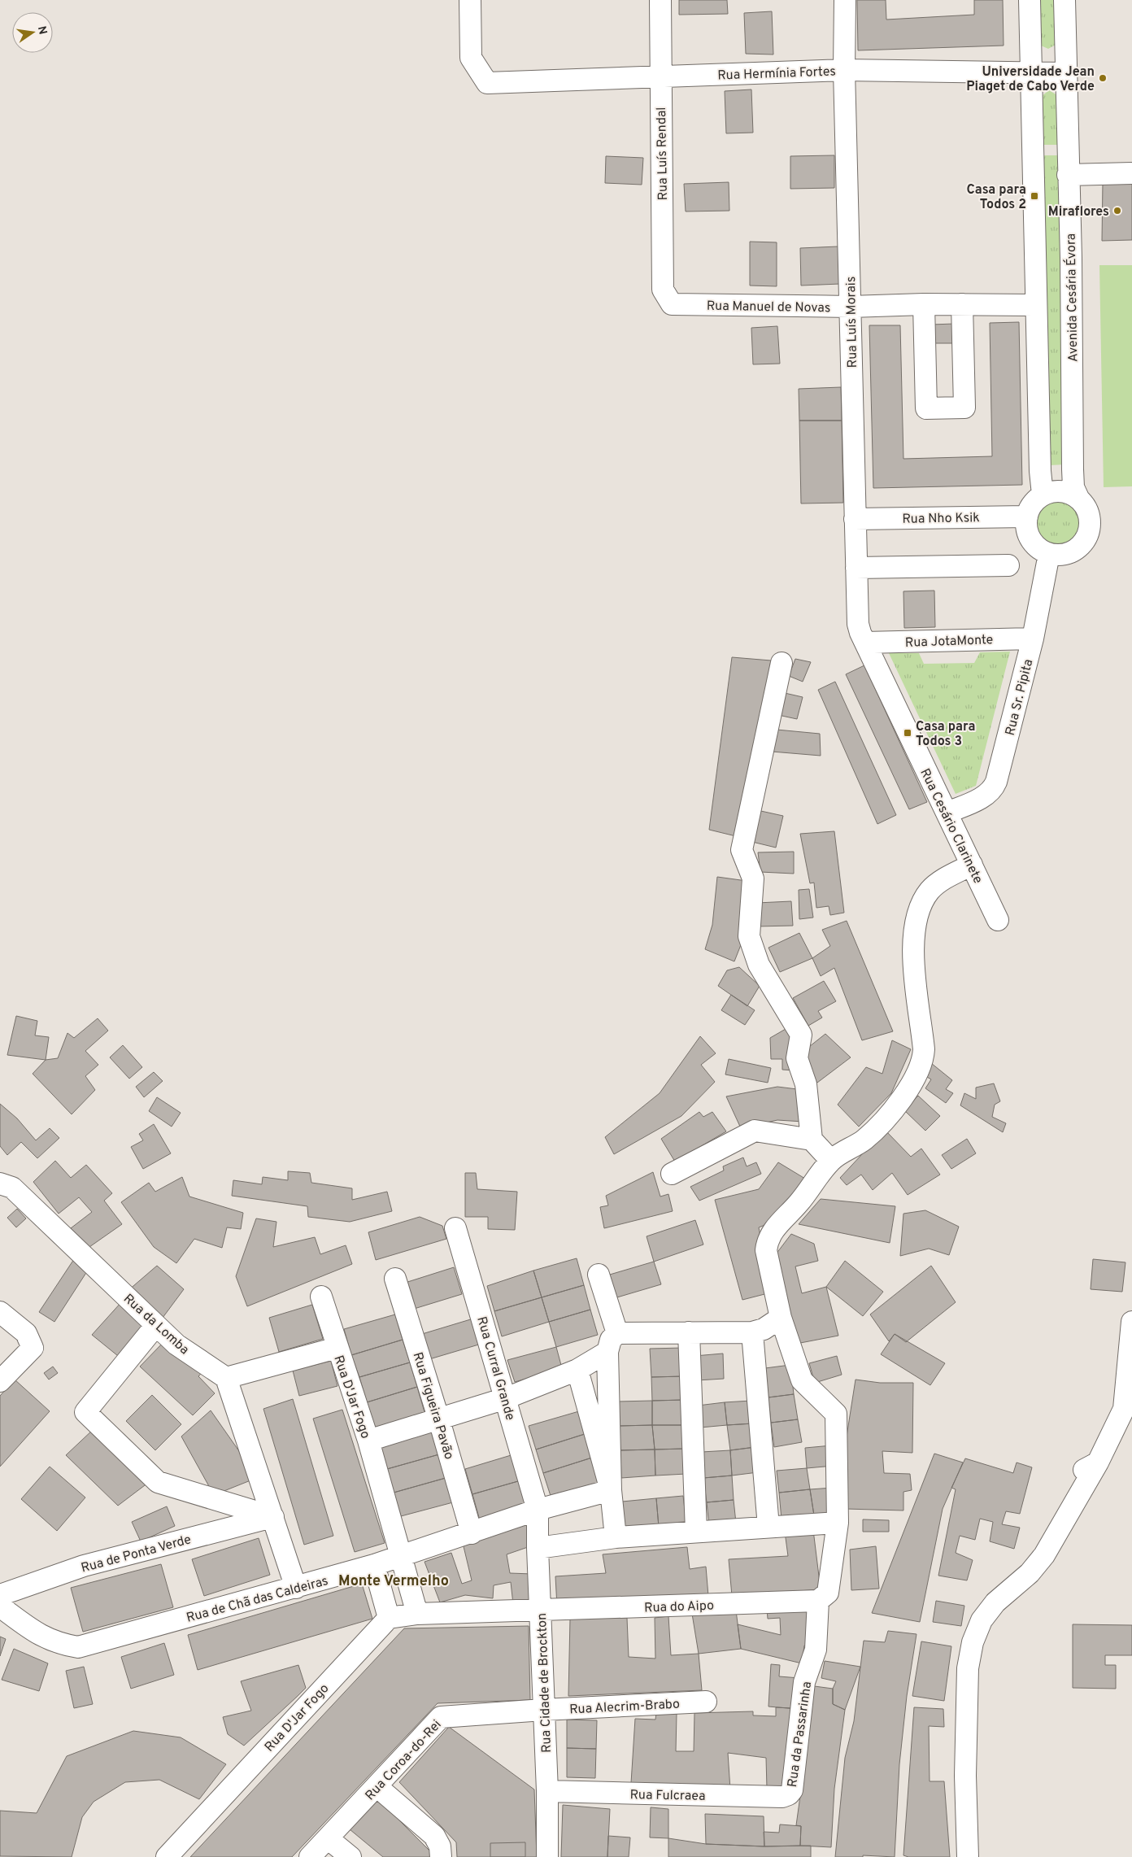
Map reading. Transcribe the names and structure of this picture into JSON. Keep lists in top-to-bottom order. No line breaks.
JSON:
{"streets":{"street":["Rua Hermínia Fortes","Rua Luís Rendal","Avenida Cesária Évora","Rua Manuel de Novas","Rua Luís Morais","Rua Nho Ksik","Rua JotaMonte","Rua Sr. Pipita","Rua Cesário Clarinete","Rua da Lomba","Rua Curral Grande","Rua D'Jar Fogo","Rua Figueira Pavão","Rua de Ponta Verde","Rua de Chã das Caldeiras","Rua do Aipo","Rua Cidade de Brockton","Rua Alecrim-Brabo","Rua da Passarinha","Rua Coroa-do-Rei","Rua Fulcraea"]},"crossings":[["Rua Hermínia Fortes","Rua Luís Rendal"],["Rua Hermínia Fortes","Avenida Cesária Évora"],["Rua Hermínia Fortes","Rua Luís Morais"],["Rua Luís Rendal","Rua Manuel de Novas"],["Avenida Cesária Évora","Rua Nho Ksik"],["Avenida Cesária Évora","Rua Sr. Pipita"],["Rua Manuel de Novas","Rua Luís Morais"],["Rua Luís Morais","Rua Nho Ksik"],["Rua Luís Morais","Rua JotaMonte"],["Rua Luís Morais","Rua Cesário Clarinete"],["Rua Nho Ksik","Rua Sr. Pipita"],["Rua JotaMonte","Rua Sr. Pipita"],["Rua JotaMonte","Rua Cesário Clarinete"],["Rua Sr. Pipita","Rua Cesário Clarinete"],["Rua Curral Grande","Rua de Chã das Caldeiras"],["Rua Curral Grande","Rua Cidade de Brockton"],["Rua D'Jar Fogo","Rua de Chã das Caldeiras"],["Rua D'Jar Fogo","Rua do Aipo"],["Rua Figueira Pavão","Rua de Chã das Caldeiras"],["Rua de Chã das Caldeiras","Rua Cidade de Brockton"],["Rua do Aipo","Rua Cidade de Brockton"],["Rua do Aipo","Rua da Passarinha"],["Rua Cidade de Brockton","Rua Alecrim-Brabo"],["Rua Cidade de Brockton","Rua Coroa-do-Rei"],["Rua Cidade de Brockton","Rua Fulcraea"],["Rua Alecrim-Brabo","Rua Coroa-do-Rei"],["Rua da Passarinha","Rua Fulcraea"]],"districts":["Monte Vermelho"],"places":{"other":["Universidade Jean Piaget de Cabo Verde","Miraflores"],"transit":["Casa para Todos 2","Casa para Todos 3"]},"north":"right"}
